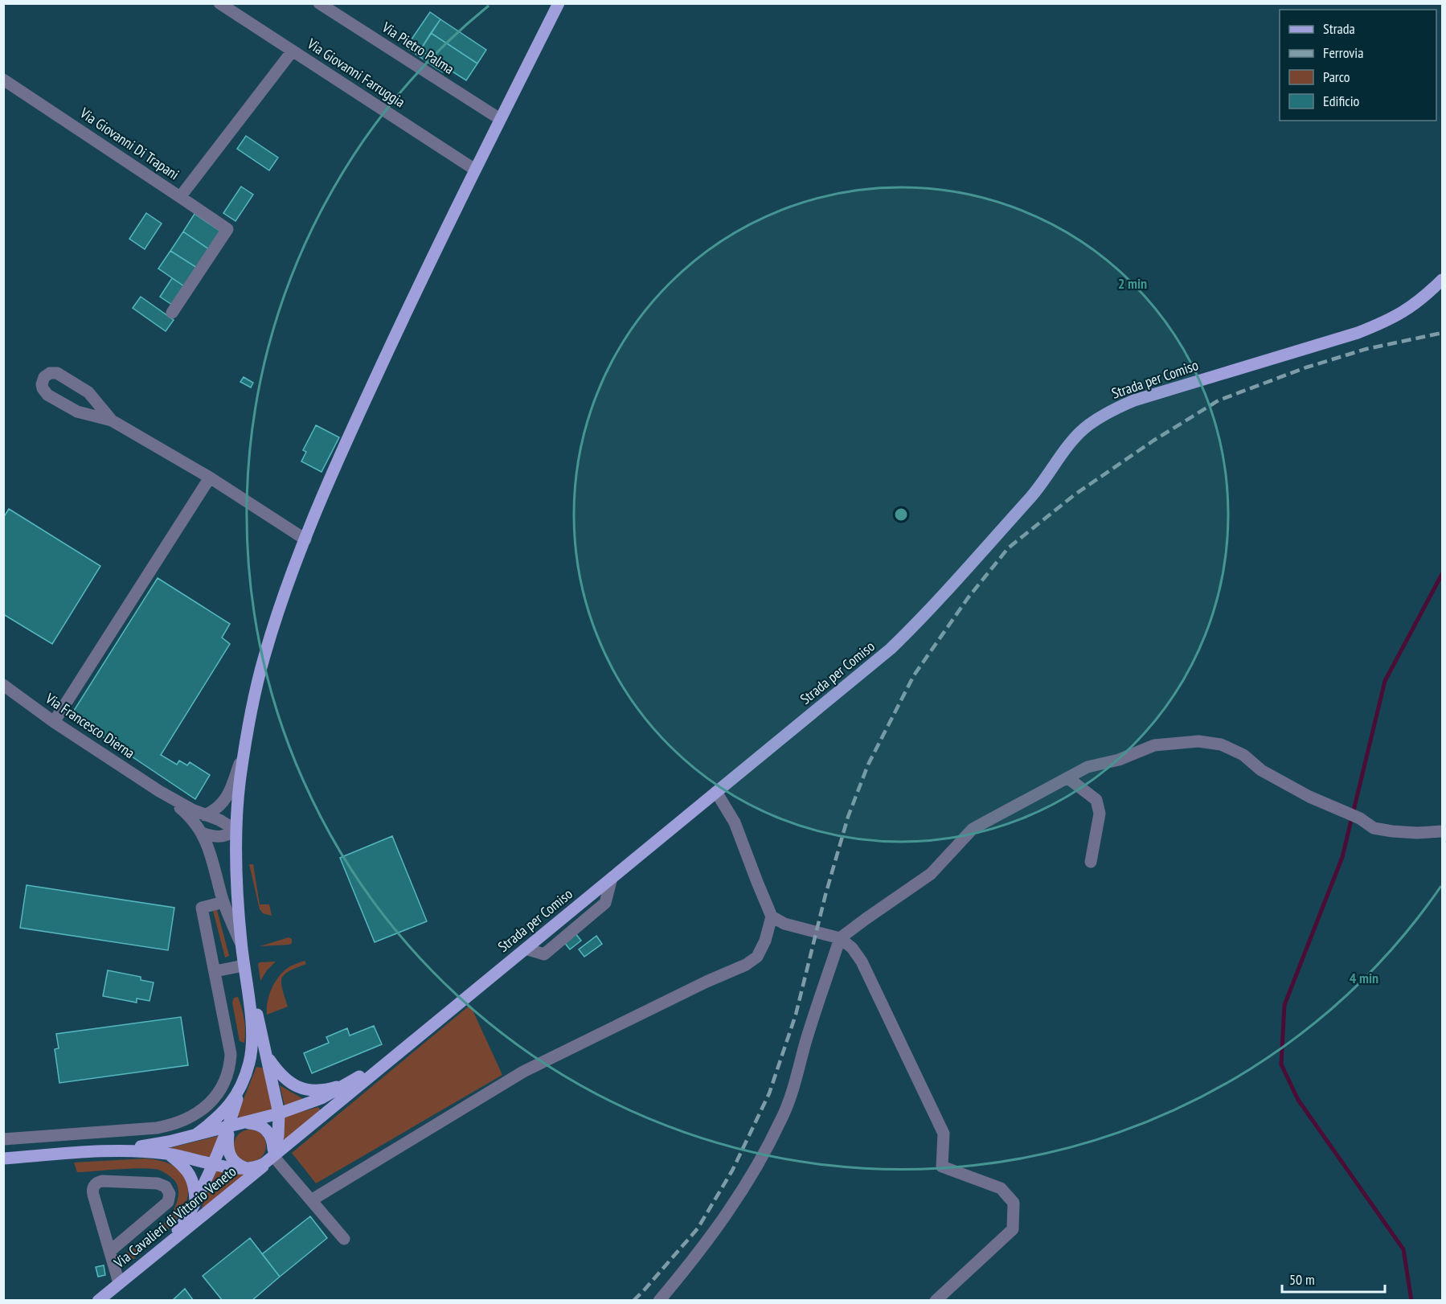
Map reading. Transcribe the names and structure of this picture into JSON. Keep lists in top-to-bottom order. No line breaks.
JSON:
{"streets":{"main road":["Strada per Comiso","Via Cavalieri di Vittorio Veneto"],"street":["Via Pietro Palma","Via Giovanni Farruggia","Via Giovanni Di Trapani","Via Francesco Dierna"]},"crossings":[["Via Giovanni Farruggia","Via Giovanni Di Trapani"],["Strada per Comiso","Via Cavalieri di Vittorio Veneto"]],"legend":["Strada","Ferrovia","Parco","Edificio"],"scale_bar":"50 m","rings":["2 min","4 min"]}
